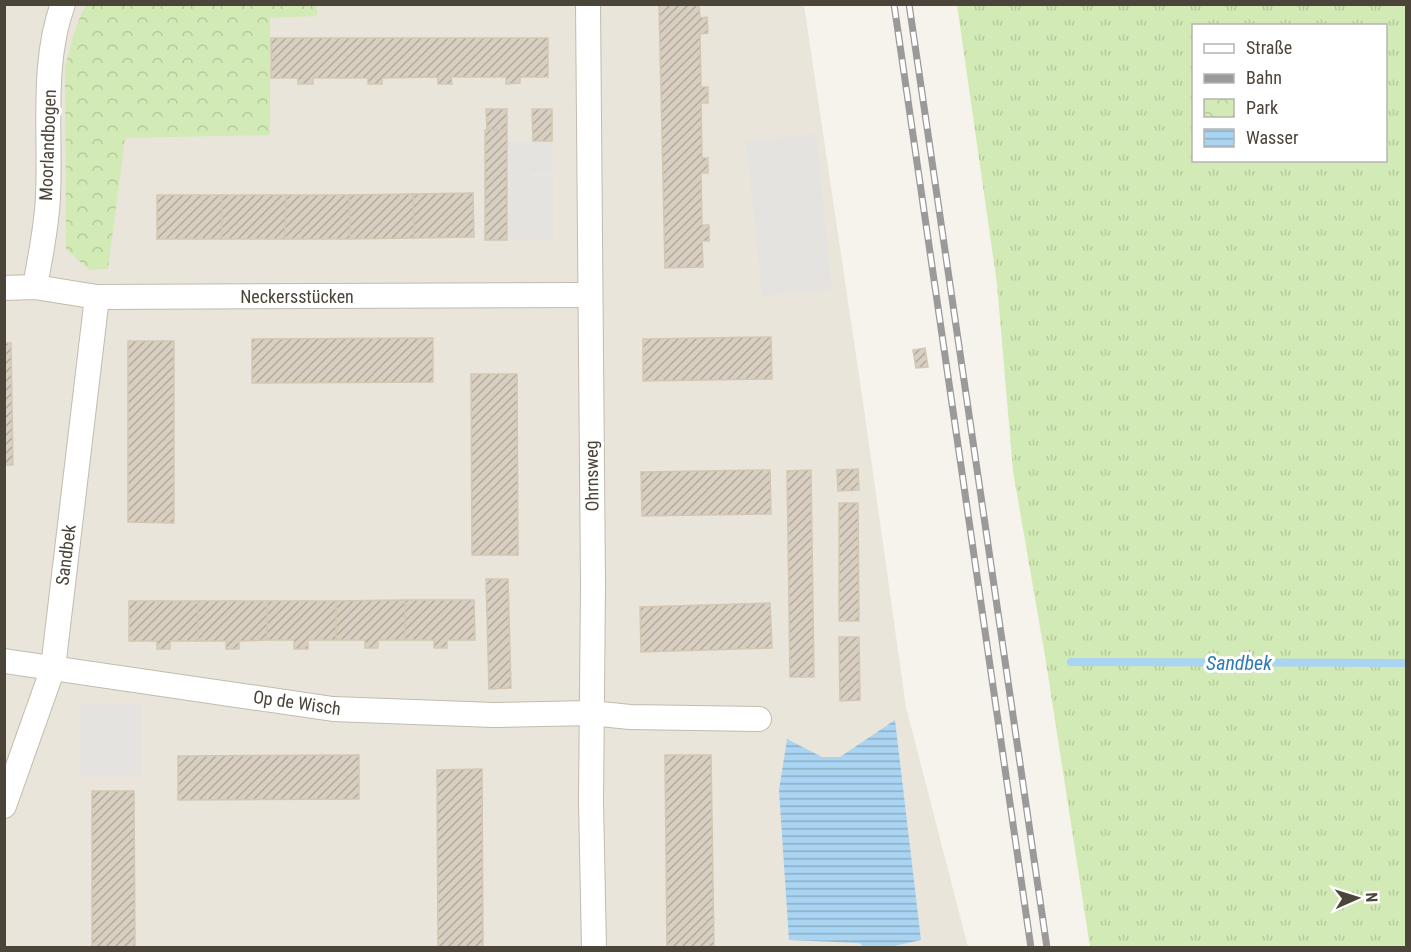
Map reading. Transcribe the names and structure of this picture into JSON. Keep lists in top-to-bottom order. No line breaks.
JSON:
{"streets":{"street":["Moorlandbogen","Neckersstücken","Ohrnsweg","Sandbek","Op de Wisch"]},"crossings":[["Moorlandbogen","Neckersstücken"],["Neckersstücken","Ohrnsweg"],["Neckersstücken","Sandbek"],["Ohrnsweg","Op de Wisch"],["Sandbek","Op de Wisch"]],"water":["Sandbek"],"legend":["Straße","Bahn","Park","Wasser"],"north":"right"}
